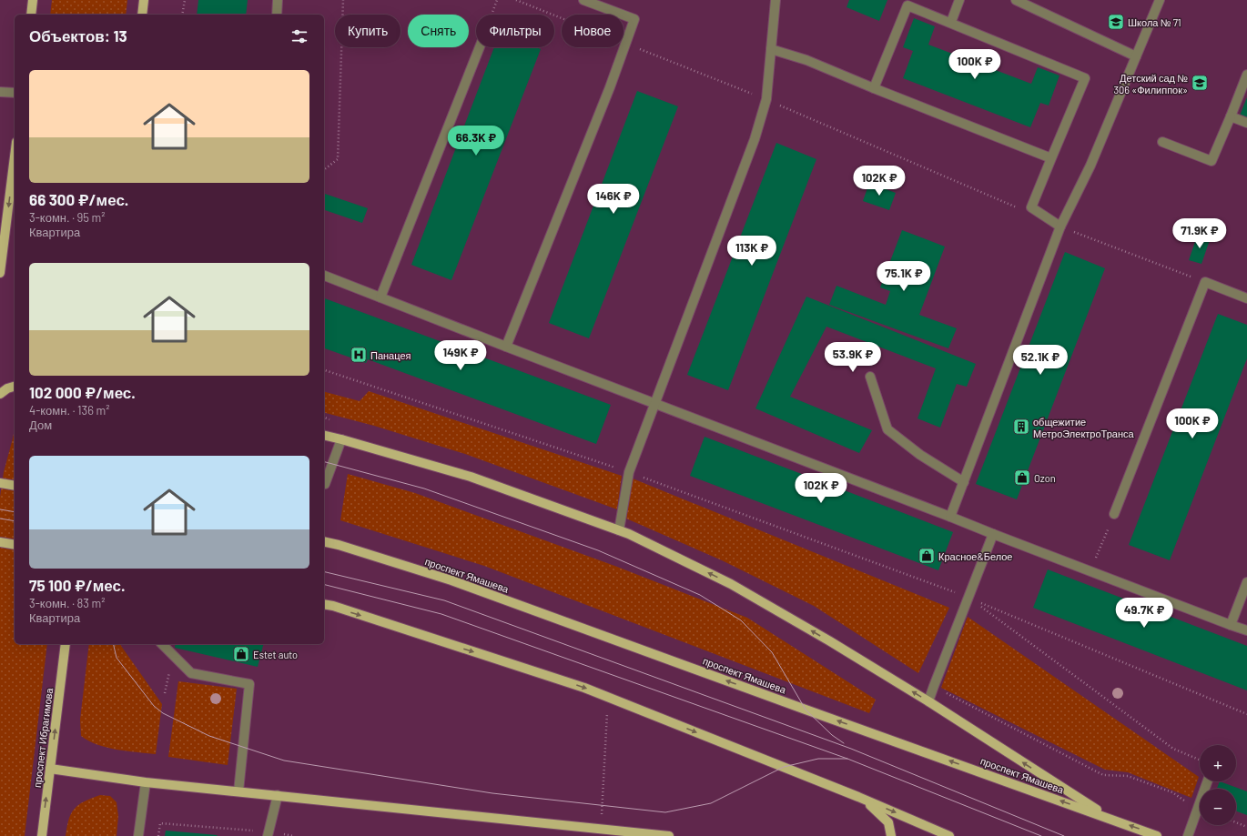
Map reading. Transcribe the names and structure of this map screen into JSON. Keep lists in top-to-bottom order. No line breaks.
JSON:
{"streets":{"main road":["проспект Ямашева","проспект Ибрагимова"]},"one_way":["проспект Ибрагимова"],"places":{"school or university":["Школа № 71","Детский сад № 306 «Филиппок»"],"hospital":["Панацея"],"building":["общежитие МетроЭлектроТранса"],"shop":["Ozon","Красное&Белое","Estet auto"]},"page":{"chip":["Купить","Снять","Фильтры","Новое"],"heading":"Объектов: 13","price":["100K ₽","66.3K ₽","102K ₽","146K ₽","71.9K ₽","113K ₽","75.1K ₽","149K ₽","53.9K ₽","52.1K ₽","100K ₽","102K ₽","49.7K ₽"],"list":[{"name":"66 300 ₽/мес.","note":"3-комн. · 95 m² · Квартира"},{"name":"102 000 ₽/мес.","note":"4-комн. · 136 m² · Дом"},{"name":"75 100 ₽/мес.","note":"3-комн. · 83 m² · Квартира"}],"map_buttons":["+","−"]}}
